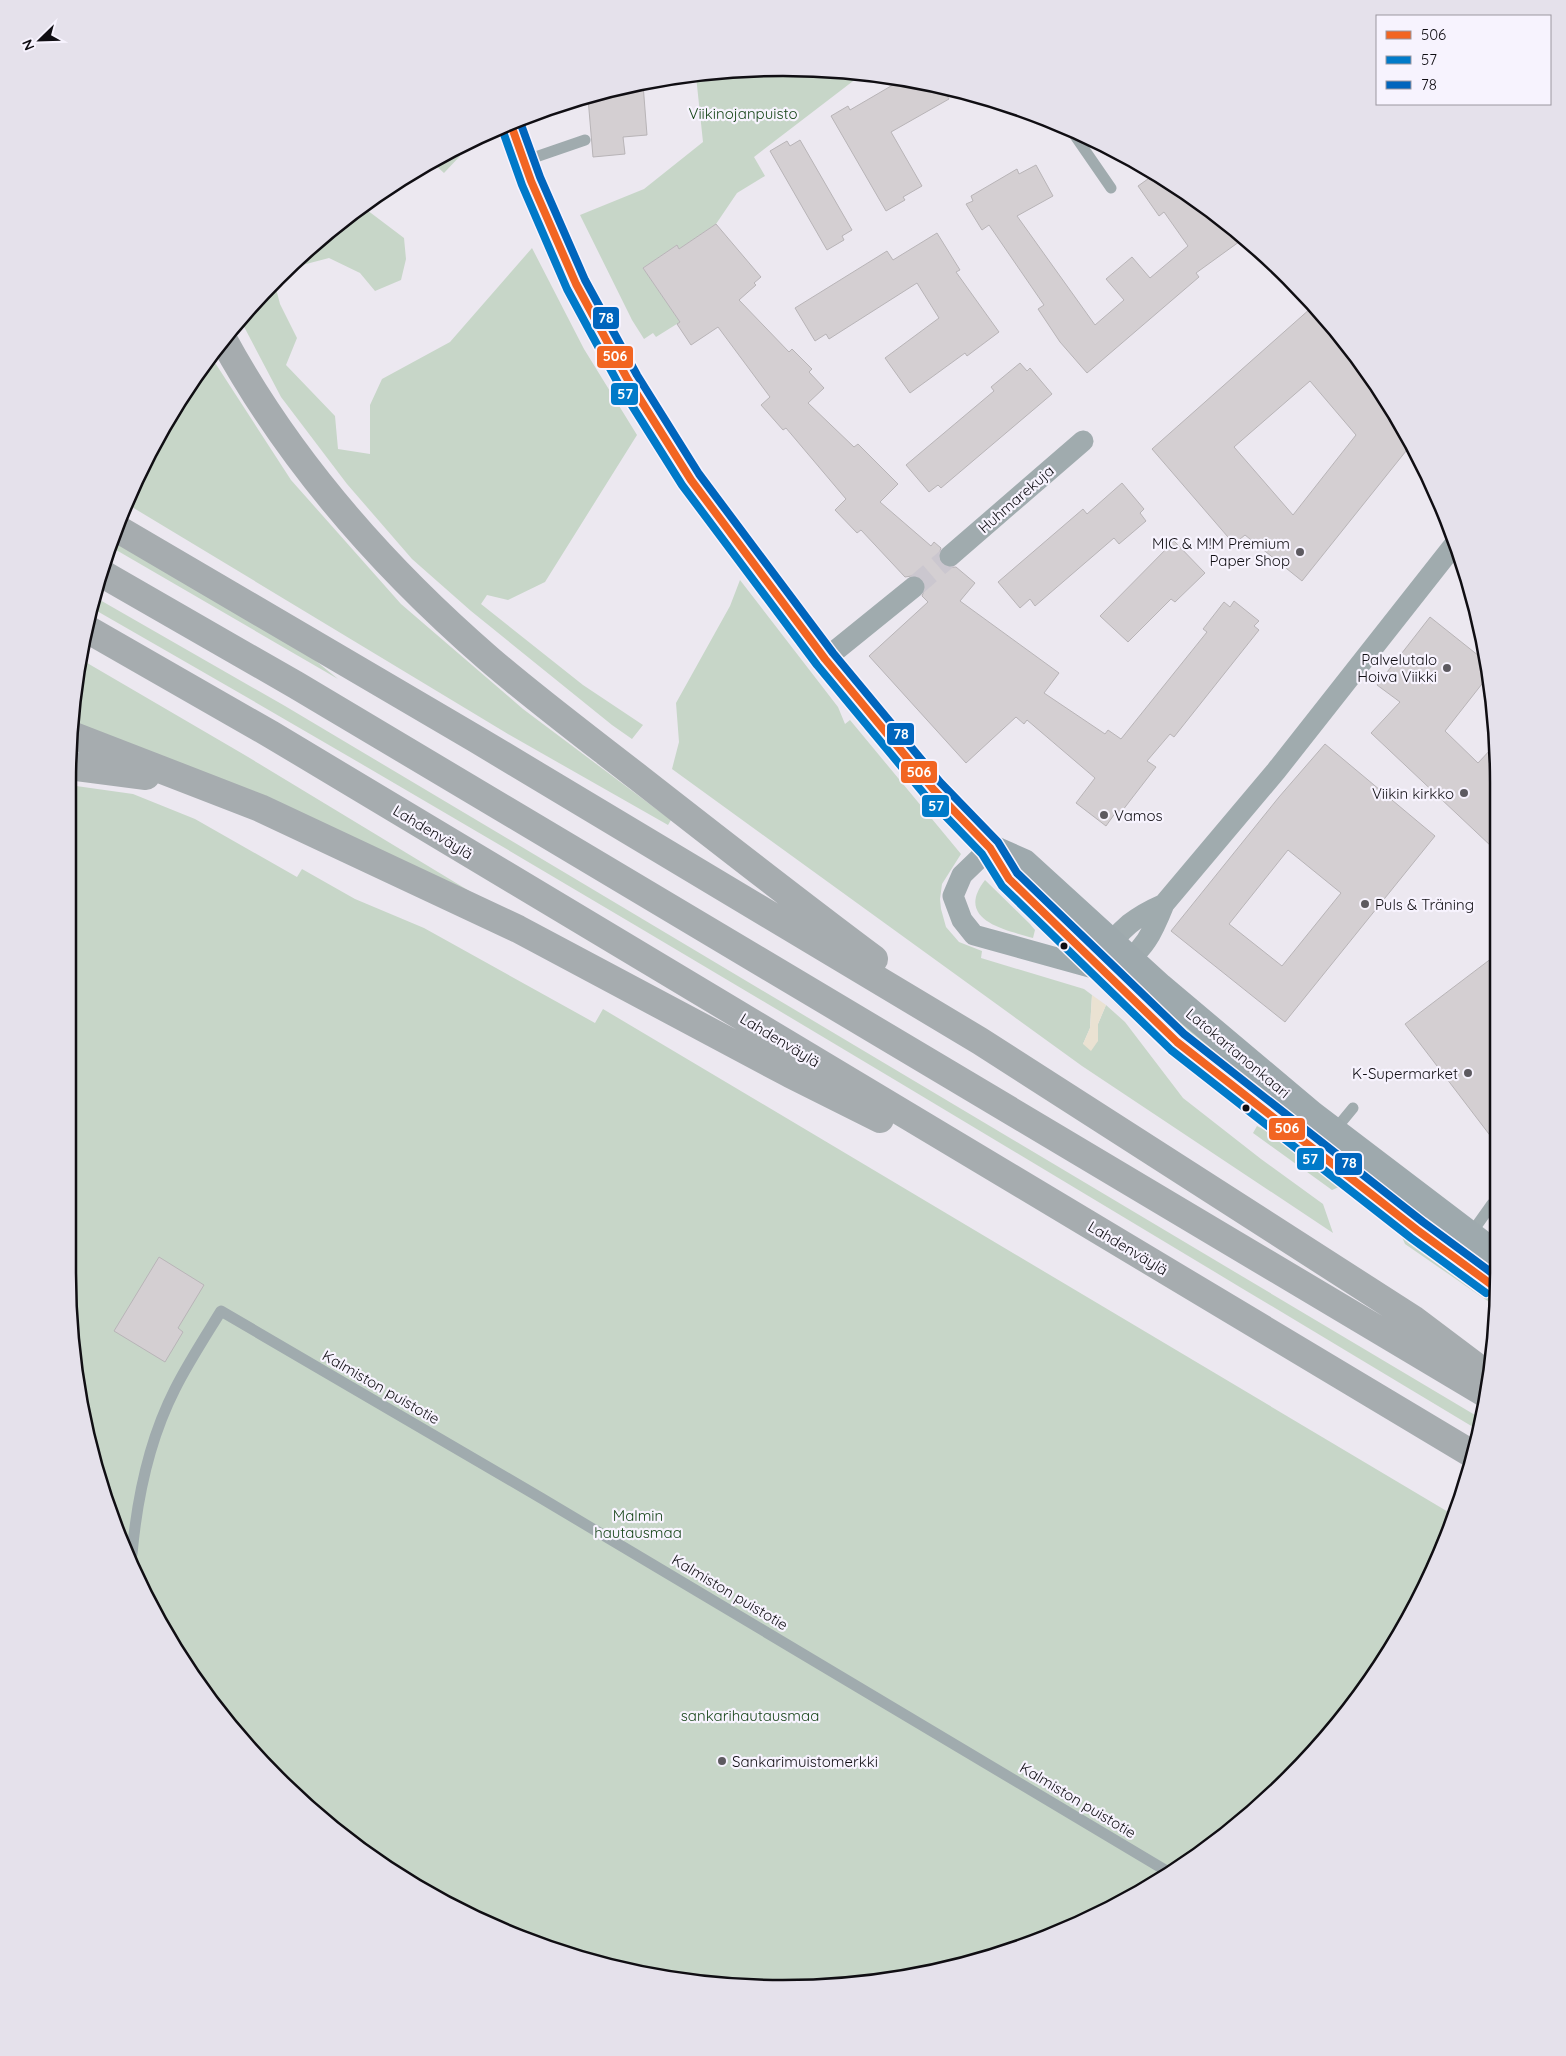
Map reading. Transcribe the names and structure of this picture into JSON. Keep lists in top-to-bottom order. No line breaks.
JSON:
{"streets":{"highway":["Lahdenväylä"],"street":["Huhmarekuja","Latokartanonkaari"],"lane":["Kalmiston puistotie"]},"parks":["Viikinojanpuisto","Malmin hautausmaa","sankarihautausmaa"],"places":["MIC & M!M Premium Paper Shop","Palvelutalo Hoiva Viikki","Viikin kirkko","Vamos","Puls & Träning","K-Supermarket","Sankarimuistomerkki"],"lines":["transit line 78","transit line 506","transit line 57"],"legend":["506","57","78"],"north":"bottom left"}
